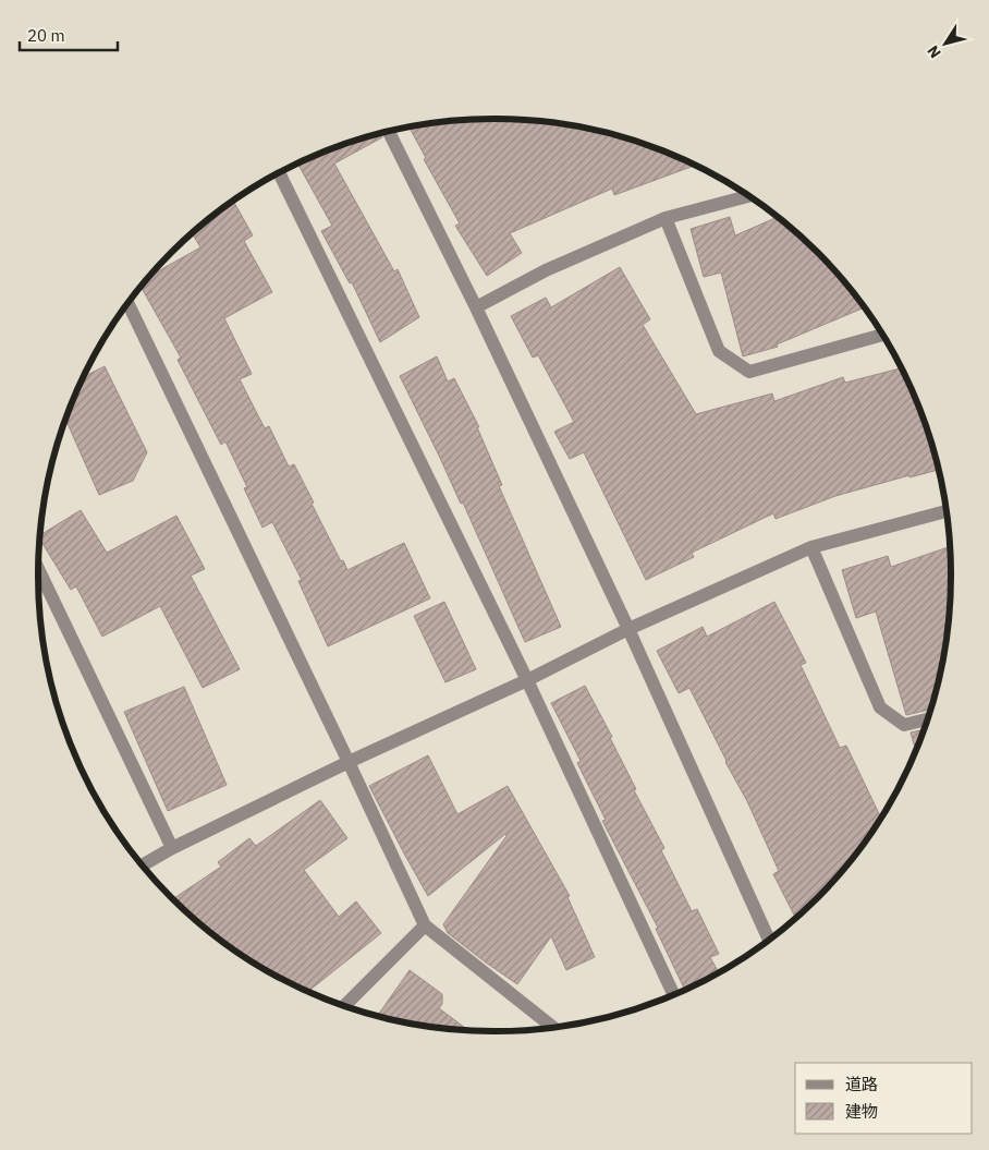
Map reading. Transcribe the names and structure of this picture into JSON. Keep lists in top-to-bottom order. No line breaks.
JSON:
{"legend":["道路","建物"],"scale_bar":"20 m","north":"bottom left"}
